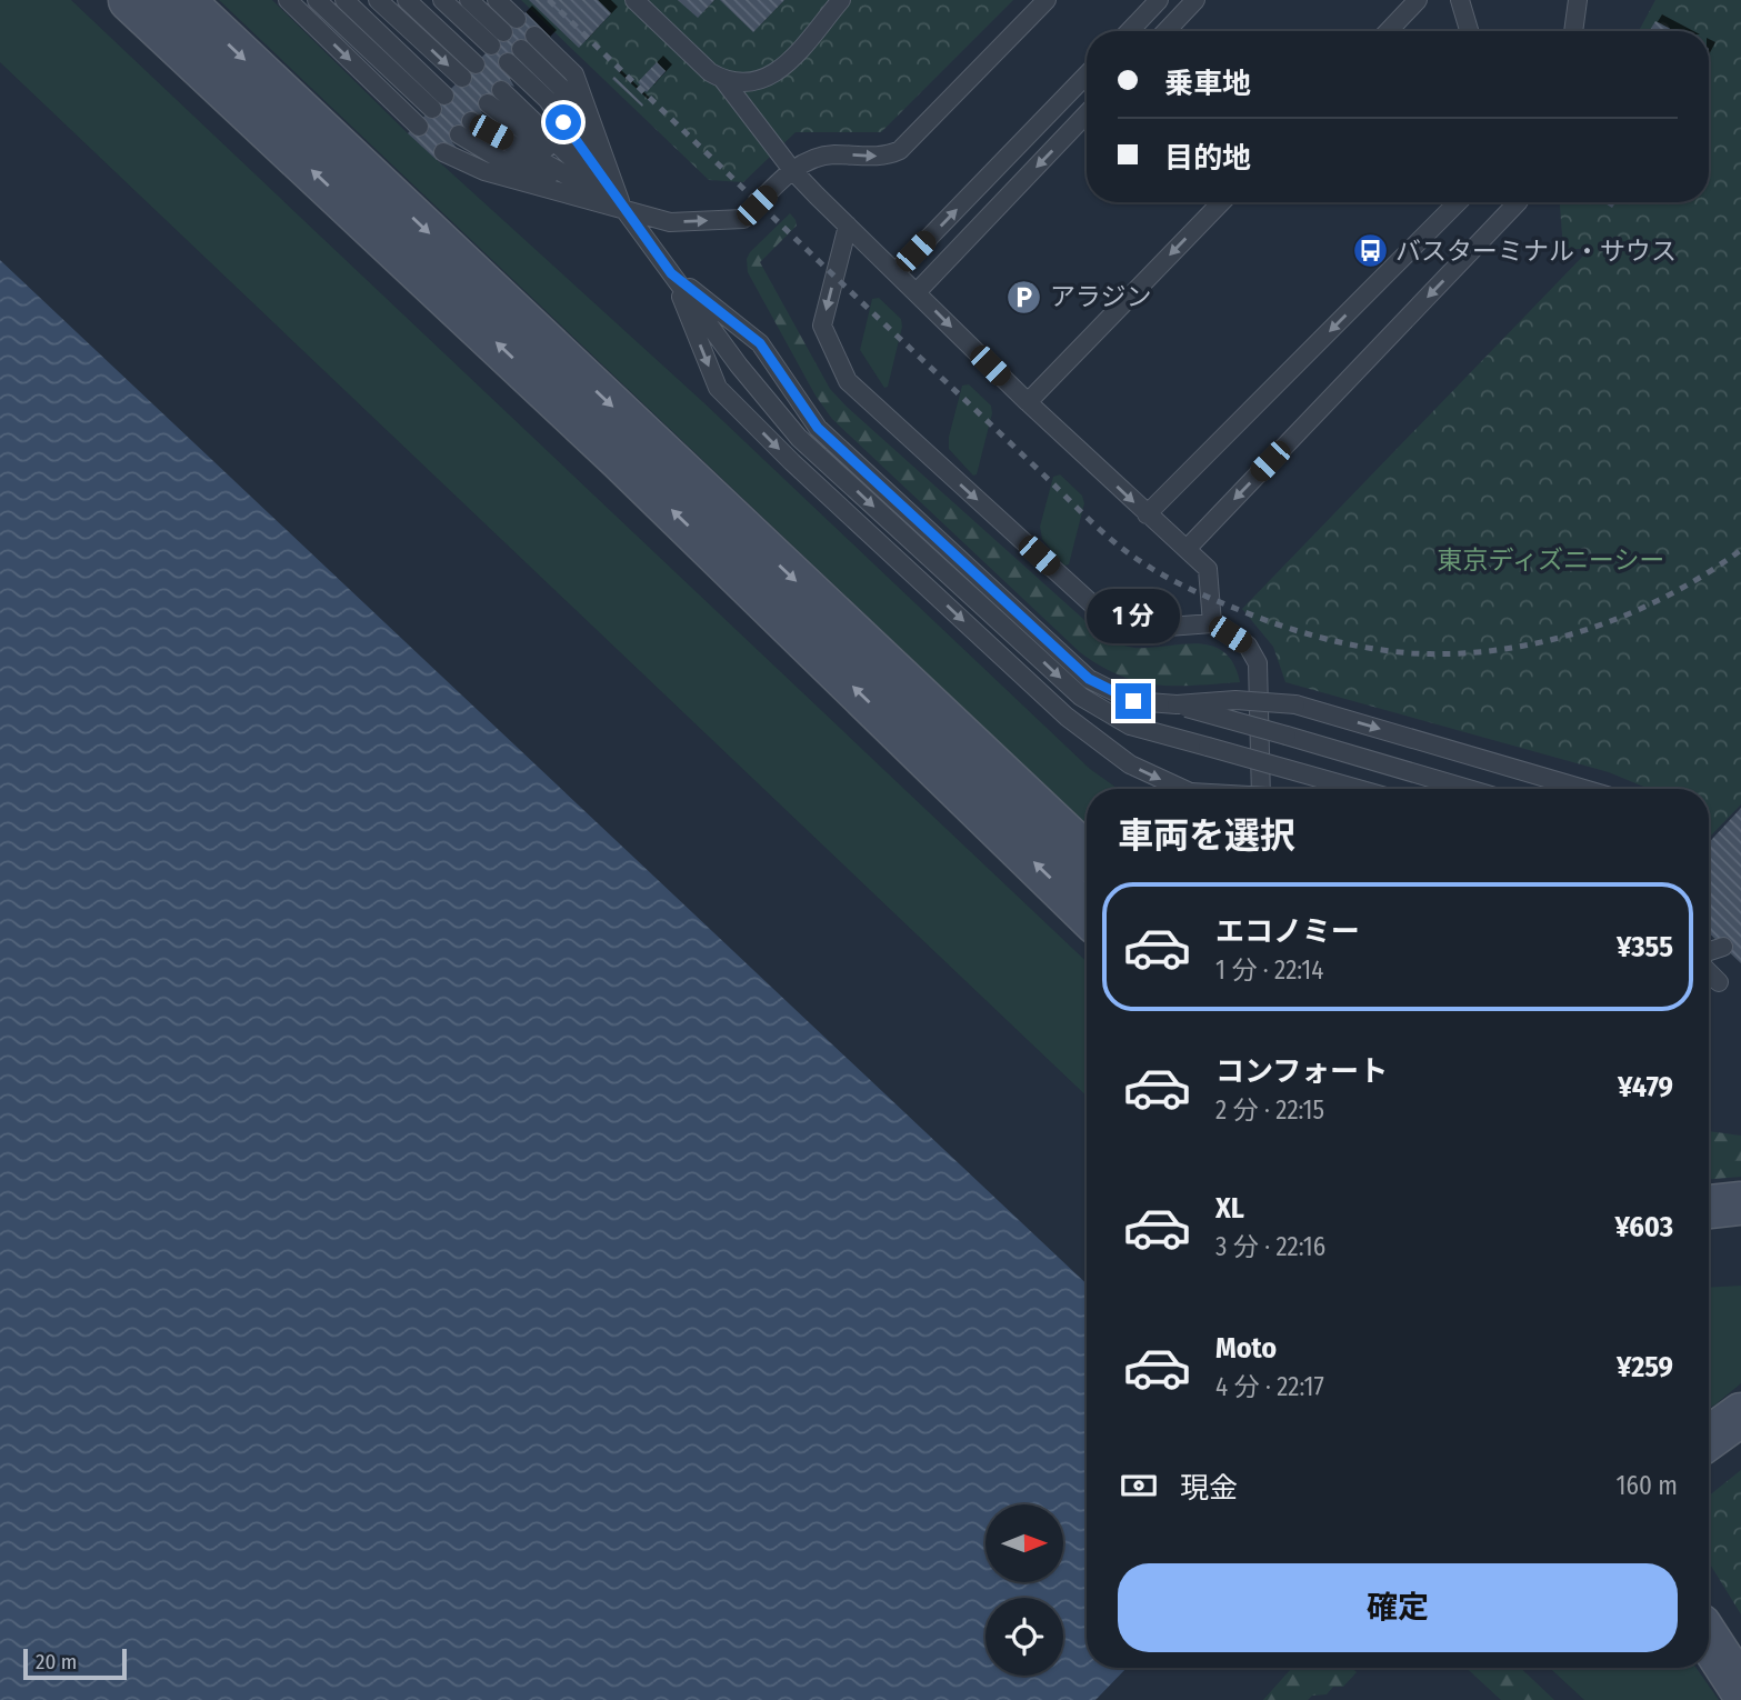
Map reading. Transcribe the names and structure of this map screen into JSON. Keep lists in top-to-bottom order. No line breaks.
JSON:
{"parks":["東京ディズニーシー"],"places":{"bus stop":["バスターミナル・サウス"],"parking":["アラジン"]},"scale_bar":"20 m","north":"right","page":{"banner":["乗車地","目的地"],"bubble":"1 分","heading":"車両を選択","list":[{"name":"エコノミー","note":"1 分 · 22:14","value":"¥355"},{"name":"コンフォート","note":"2 分 · 22:15","value":"¥479"},{"name":"XL","note":"3 分 · 22:16","value":"¥603"},{"name":"Moto","note":"4 分 · 22:17","value":"¥259"}],"pay":["現金","160 m"],"buttons":"確定","scale":"20 m"}}
